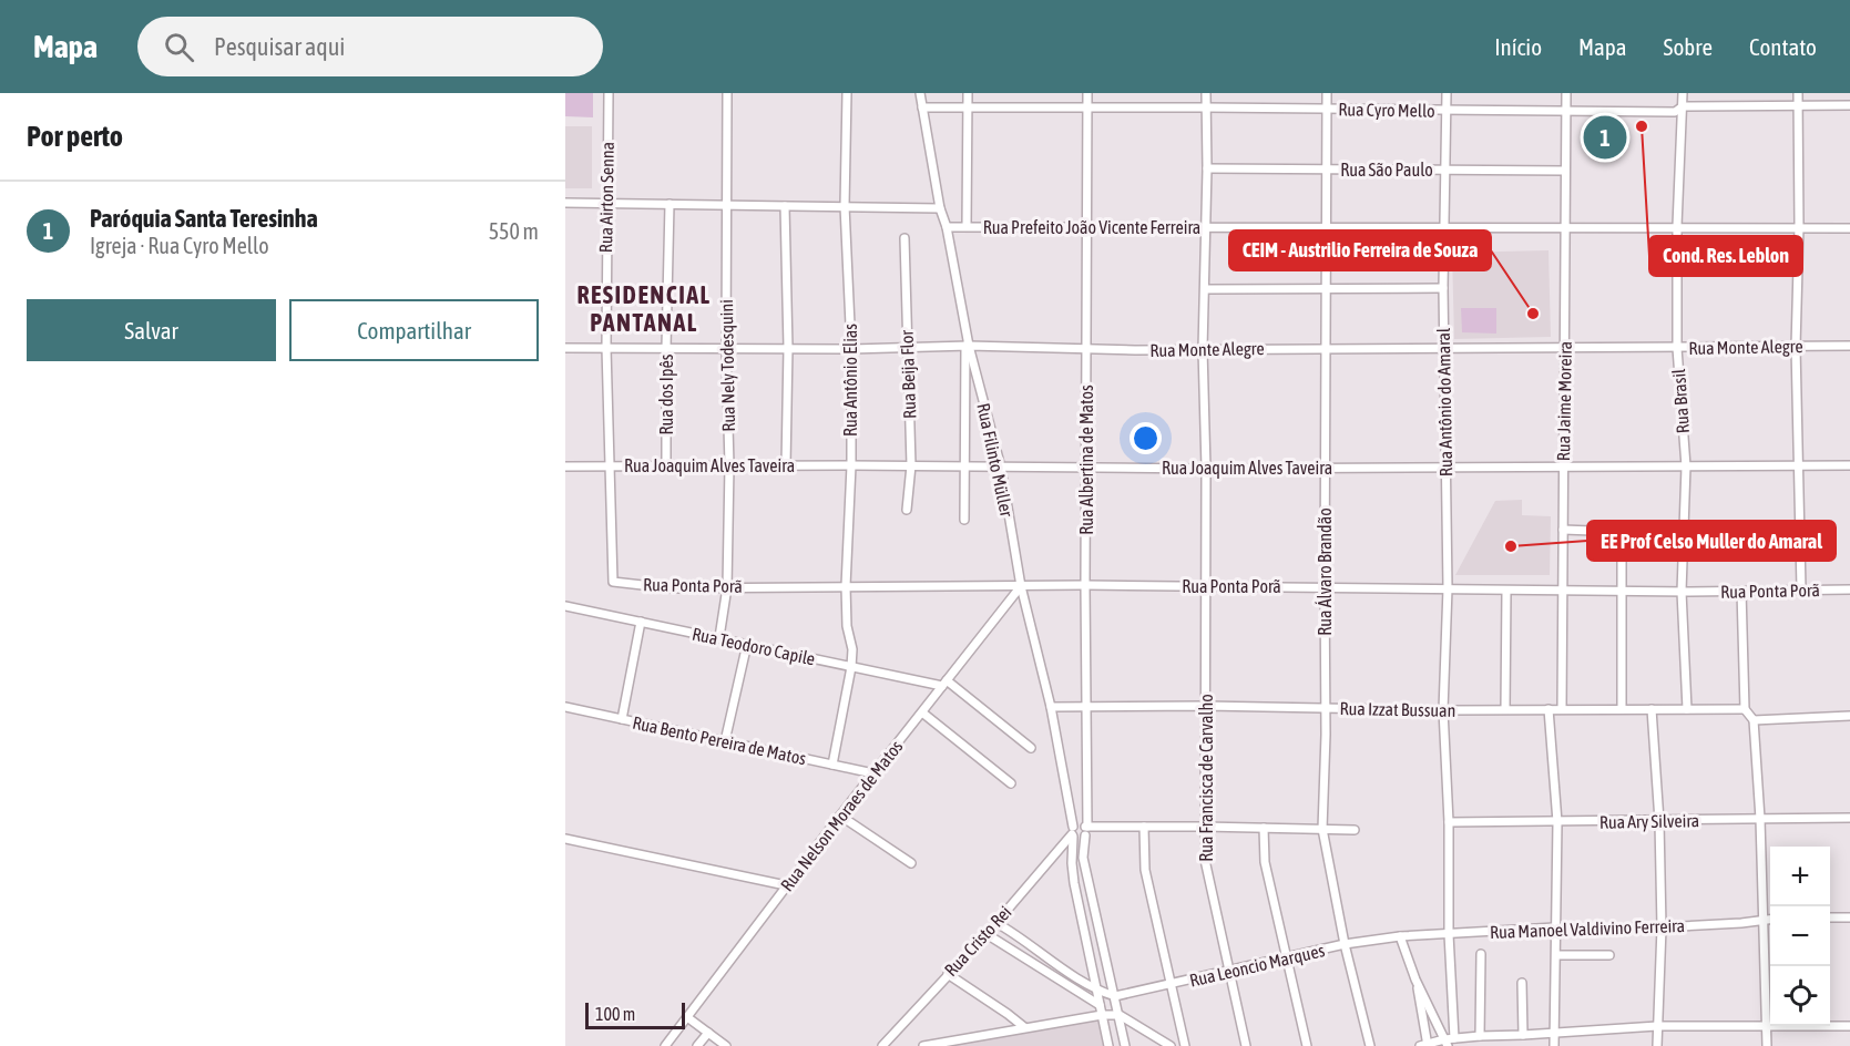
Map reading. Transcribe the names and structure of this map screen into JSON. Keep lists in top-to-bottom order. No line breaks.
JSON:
{"streets":{"street":["Rua Cyro Mello","Rua São Paulo","Rua Airton Senna","Rua Prefeito João Vicente Ferreira","Rua Monte Alegre","Rua Nely Todesquini","Rua Beija Flor","Rua Antônio Elias","Rua dos Ipês","Rua Jaime Moreira","Rua Brasil","Rua Antônio do Amaral","Rua Filinto Müller","Rua Albertina de Matos","Rua Joaquim Alves Taveira","Rua Álvaro Brandão","Rua Ponta Porã","Rua Teodoro Capile","Rua Izzat Bussuan","Rua Bento Pereira de Matos","Rua Francisca de Carvalho","Rua Nelson Moraes de Matos","Rua Ary Silveira","Rua Manoel Valdivino Ferreira","Rua Cristo Rei","Rua Leoncio Marques"]},"crossings":[["Rua Cyro Mello","Rua Jaime Moreira"],["Rua Cyro Mello","Rua Brasil"],["Rua Cyro Mello","Rua Antônio do Amaral"],["Rua Cyro Mello","Rua Filinto Müller"],["Rua Cyro Mello","Rua Albertina de Matos"],["Rua Cyro Mello","Rua Álvaro Brandão"],["Rua Cyro Mello","Rua Francisca de Carvalho"],["Rua São Paulo","Rua Jaime Moreira"],["Rua São Paulo","Rua Antônio do Amaral"],["Rua São Paulo","Rua Álvaro Brandão"],["Rua São Paulo","Rua Francisca de Carvalho"],["Rua Airton Senna","Rua Monte Alegre"],["Rua Airton Senna","Rua Joaquim Alves Taveira"],["Rua Airton Senna","Rua Ponta Porã"],["Rua Prefeito João Vicente Ferreira","Rua Jaime Moreira"],["Rua Prefeito João Vicente Ferreira","Rua Brasil"],["Rua Prefeito João Vicente Ferreira","Rua Antônio do Amaral"],["Rua Prefeito João Vicente Ferreira","Rua Filinto Müller"],["Rua Prefeito João Vicente Ferreira","Rua Albertina de Matos"],["Rua Prefeito João Vicente Ferreira","Rua Álvaro Brandão"],["Rua Prefeito João Vicente Ferreira","Rua Francisca de Carvalho"],["Rua Monte Alegre","Rua Nely Todesquini"],["Rua Monte Alegre","Rua Beija Flor"],["Rua Monte Alegre","Rua Antônio Elias"],["Rua Monte Alegre","Rua dos Ipês"],["Rua Monte Alegre","Rua Jaime Moreira"],["Rua Monte Alegre","Rua Brasil"],["Rua Monte Alegre","Rua Antônio do Amaral"],["Rua Monte Alegre","Rua Filinto Müller"],["Rua Monte Alegre","Rua Albertina de Matos"],["Rua Monte Alegre","Rua Álvaro Brandão"],["Rua Monte Alegre","Rua Francisca de Carvalho"],["Rua Nely Todesquini","Rua Joaquim Alves Taveira"],["Rua Nely Todesquini","Rua Ponta Porã"],["Rua Nely Todesquini","Rua Teodoro Capile"],["Rua Beija Flor","Rua Joaquim Alves Taveira"],["Rua Antônio Elias","Rua Joaquim Alves Taveira"],["Rua Antônio Elias","Rua Ponta Porã"],["Rua Antônio Elias","Rua Teodoro Capile"],["Rua Antônio Elias","Rua Bento Pereira de Matos"],["Rua dos Ipês","Rua Joaquim Alves Taveira"],["Rua Jaime Moreira","Rua Joaquim Alves Taveira"],["Rua Jaime Moreira","Rua Ponta Porã"],["Rua Jaime Moreira","Rua Izzat Bussuan"],["Rua Brasil","Rua Joaquim Alves Taveira"],["Rua Brasil","Rua Ponta Porã"],["Rua Brasil","Rua Izzat Bussuan"],["Rua Antônio do Amaral","Rua Joaquim Alves Taveira"],["Rua Antônio do Amaral","Rua Ponta Porã"],["Rua Antônio do Amaral","Rua Izzat Bussuan"],["Rua Antônio do Amaral","Rua Ary Silveira"],["Rua Antônio do Amaral","Rua Manoel Valdivino Ferreira"],["Rua Filinto Müller","Rua Joaquim Alves Taveira"],["Rua Filinto Müller","Rua Ponta Porã"],["Rua Filinto Müller","Rua Izzat Bussuan"],["Rua Filinto Müller","Rua Nelson Moraes de Matos"],["Rua Filinto Müller","Rua Cristo Rei"],["Rua Albertina de Matos","Rua Joaquim Alves Taveira"],["Rua Albertina de Matos","Rua Ponta Porã"],["Rua Albertina de Matos","Rua Izzat Bussuan"],["Rua Albertina de Matos","Rua Leoncio Marques"],["Rua Joaquim Alves Taveira","Rua Álvaro Brandão"],["Rua Joaquim Alves Taveira","Rua Francisca de Carvalho"],["Rua Álvaro Brandão","Rua Ponta Porã"],["Rua Álvaro Brandão","Rua Izzat Bussuan"],["Rua Álvaro Brandão","Rua Leoncio Marques"],["Rua Ponta Porã","Rua Francisca de Carvalho"],["Rua Ponta Porã","Rua Nelson Moraes de Matos"],["Rua Teodoro Capile","Rua Nelson Moraes de Matos"],["Rua Izzat Bussuan","Rua Francisca de Carvalho"],["Rua Bento Pereira de Matos","Rua Nelson Moraes de Matos"],["Rua Francisca de Carvalho","Rua Leoncio Marques"],["Rua Manoel Valdivino Ferreira","Rua Leoncio Marques"]],"districts":["RESIDENCIAL PANTANAL"],"places":["Cond. Res. Leblon","CEIM - Austrilio Ferreira de Souza","EE Prof Celso Muller do Amaral"],"scale_bar":"100 m","page":{"header":"Mapa","search":"Pesquisar aqui","nav":["Início","Mapa","Sobre","Contato"],"heading":"Por perto","pins":"1","list":[{"mark":"1","name":"Paróquia Santa Teresinha","note":"Igreja · Rua Cyro Mello","value":"550 m"}],"buttons":["Salvar","Compartilhar"],"map_buttons":["+","−"],"scale":"100 m"}}
